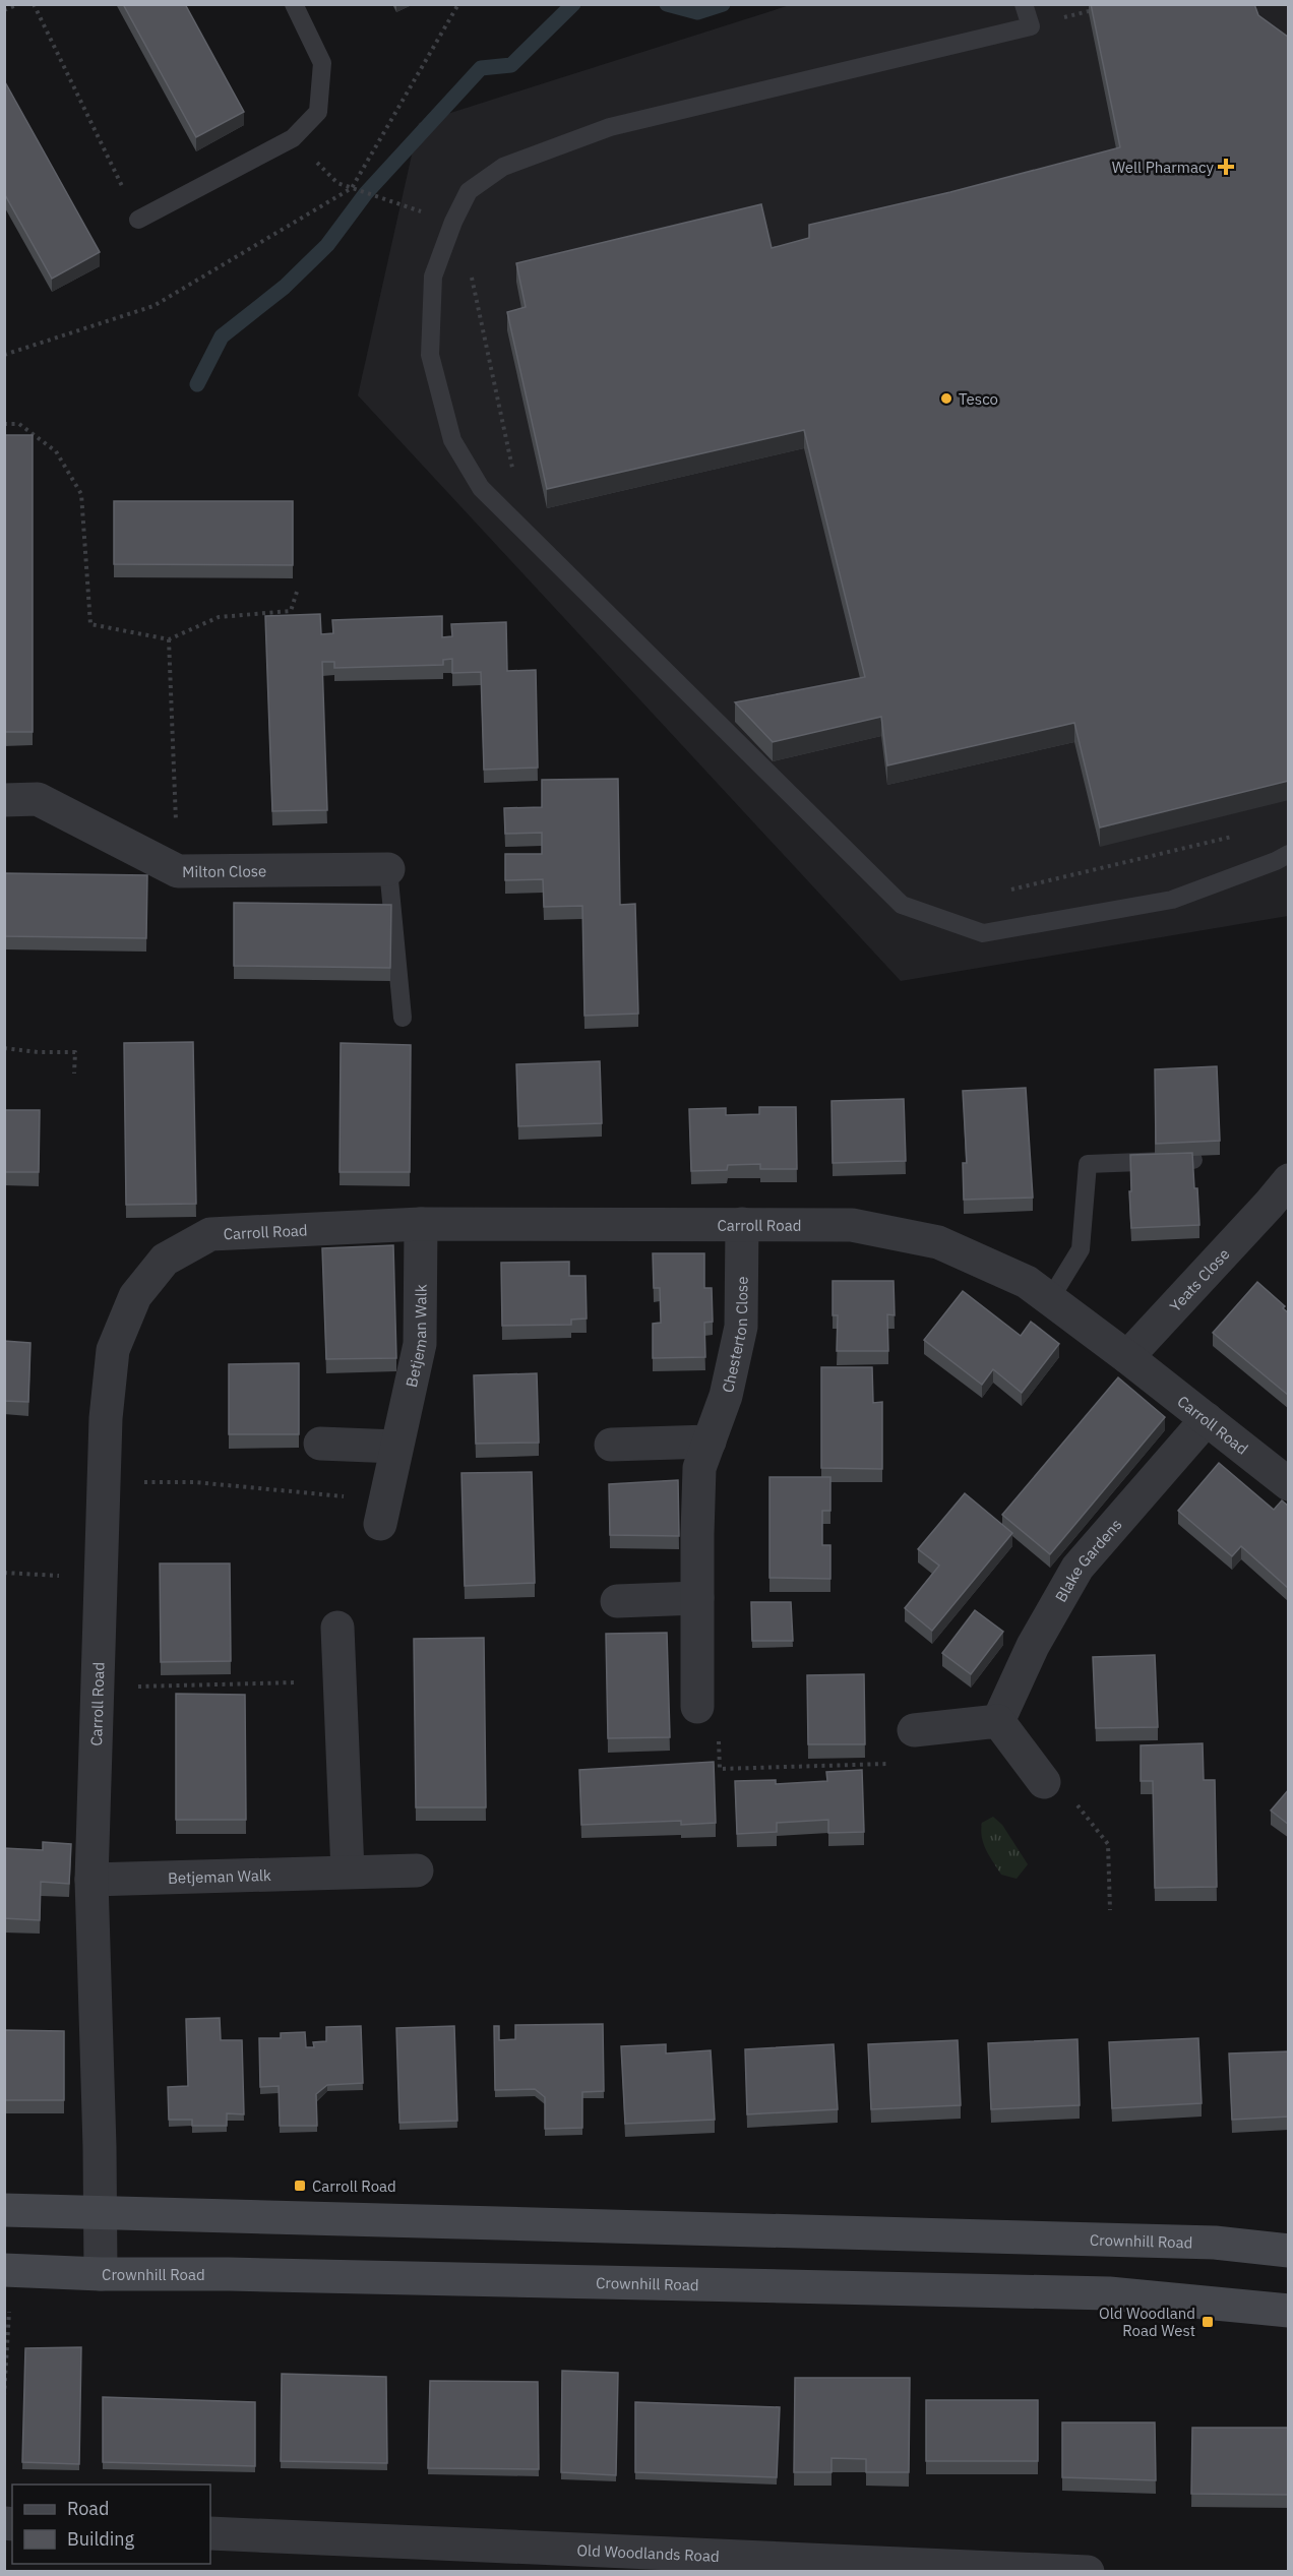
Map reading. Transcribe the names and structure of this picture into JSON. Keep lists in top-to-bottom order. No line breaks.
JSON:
{"streets":{"main road":["Crownhill Road"],"street":["Milton Close","Carroll Road","Yeats Close","Chesterton Close","Betjeman Walk","Blake Gardens","Old Woodlands Road"]},"crossings":[["Carroll Road","Yeats Close"],["Carroll Road","Chesterton Close"],["Carroll Road","Betjeman Walk"],["Carroll Road","Blake Gardens"],["Carroll Road","Crownhill Road"]],"places":{"health":["Well Pharmacy"],"other":["Tesco"],"transit":["Carroll Road","Old Woodland Road West"]},"legend":["Road","Building"]}
